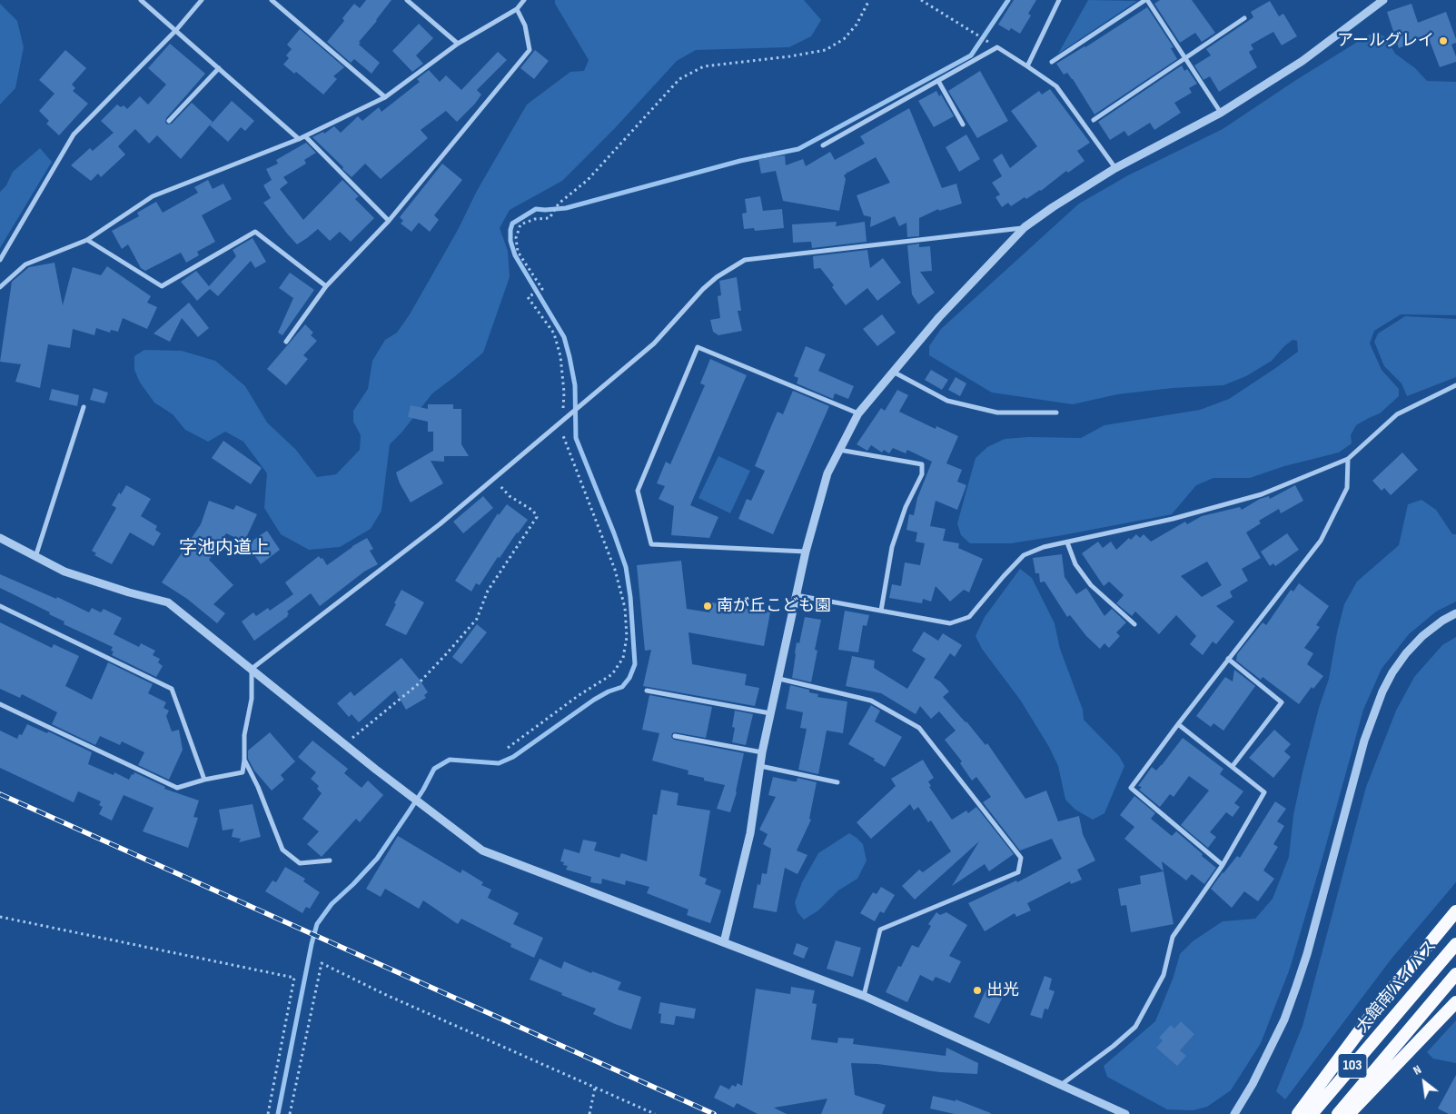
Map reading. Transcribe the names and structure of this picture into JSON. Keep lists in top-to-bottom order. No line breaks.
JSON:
{"streets":{"highway":["大館南バイパス","103"]},"districts":["字池内道上"],"places":["アールグレイ","南が丘こども園","出光"],"north":"top left"}
